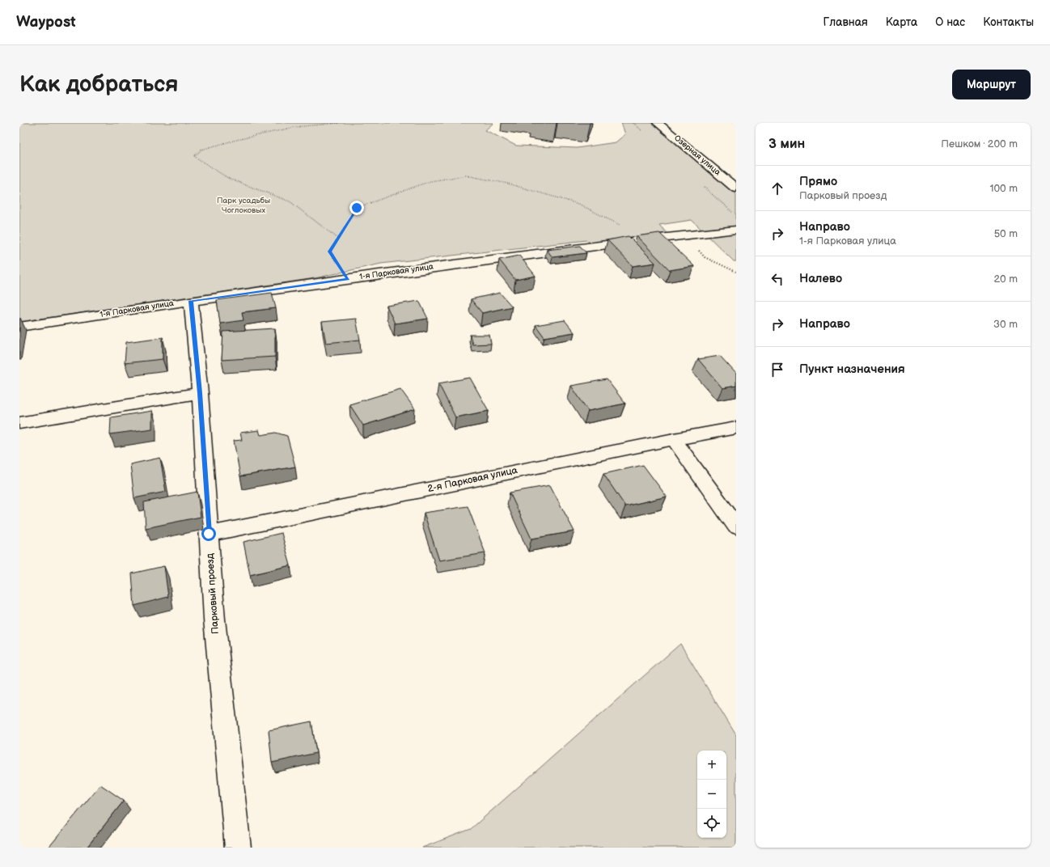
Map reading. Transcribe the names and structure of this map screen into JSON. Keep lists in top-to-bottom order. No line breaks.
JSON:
{"streets":{"street":["Озерная улица","1-я Парковая улица","2-я Парковая улица","Парковый проезд"]},"crossings":[["1-я Парковая улица","Парковый проезд"],["2-я Парковая улица","Парковый проезд"]],"parks":["Парк усадьбы Чоглоковых"],"page":{"header":"Waypost","nav":["Главная","Карта","О нас","Контакты"],"buttons":"Маршрут","title":"Как добраться","heading":["3 мин","Пешком · 200 m"],"list":[["Прямо","Парковый проезд","100 m"],["Направо","1-я Парковая улица","50 m"],["Налево","20 m"],["Направо","30 m"],"Пункт назначения"],"map_buttons":["+","−"]}}
